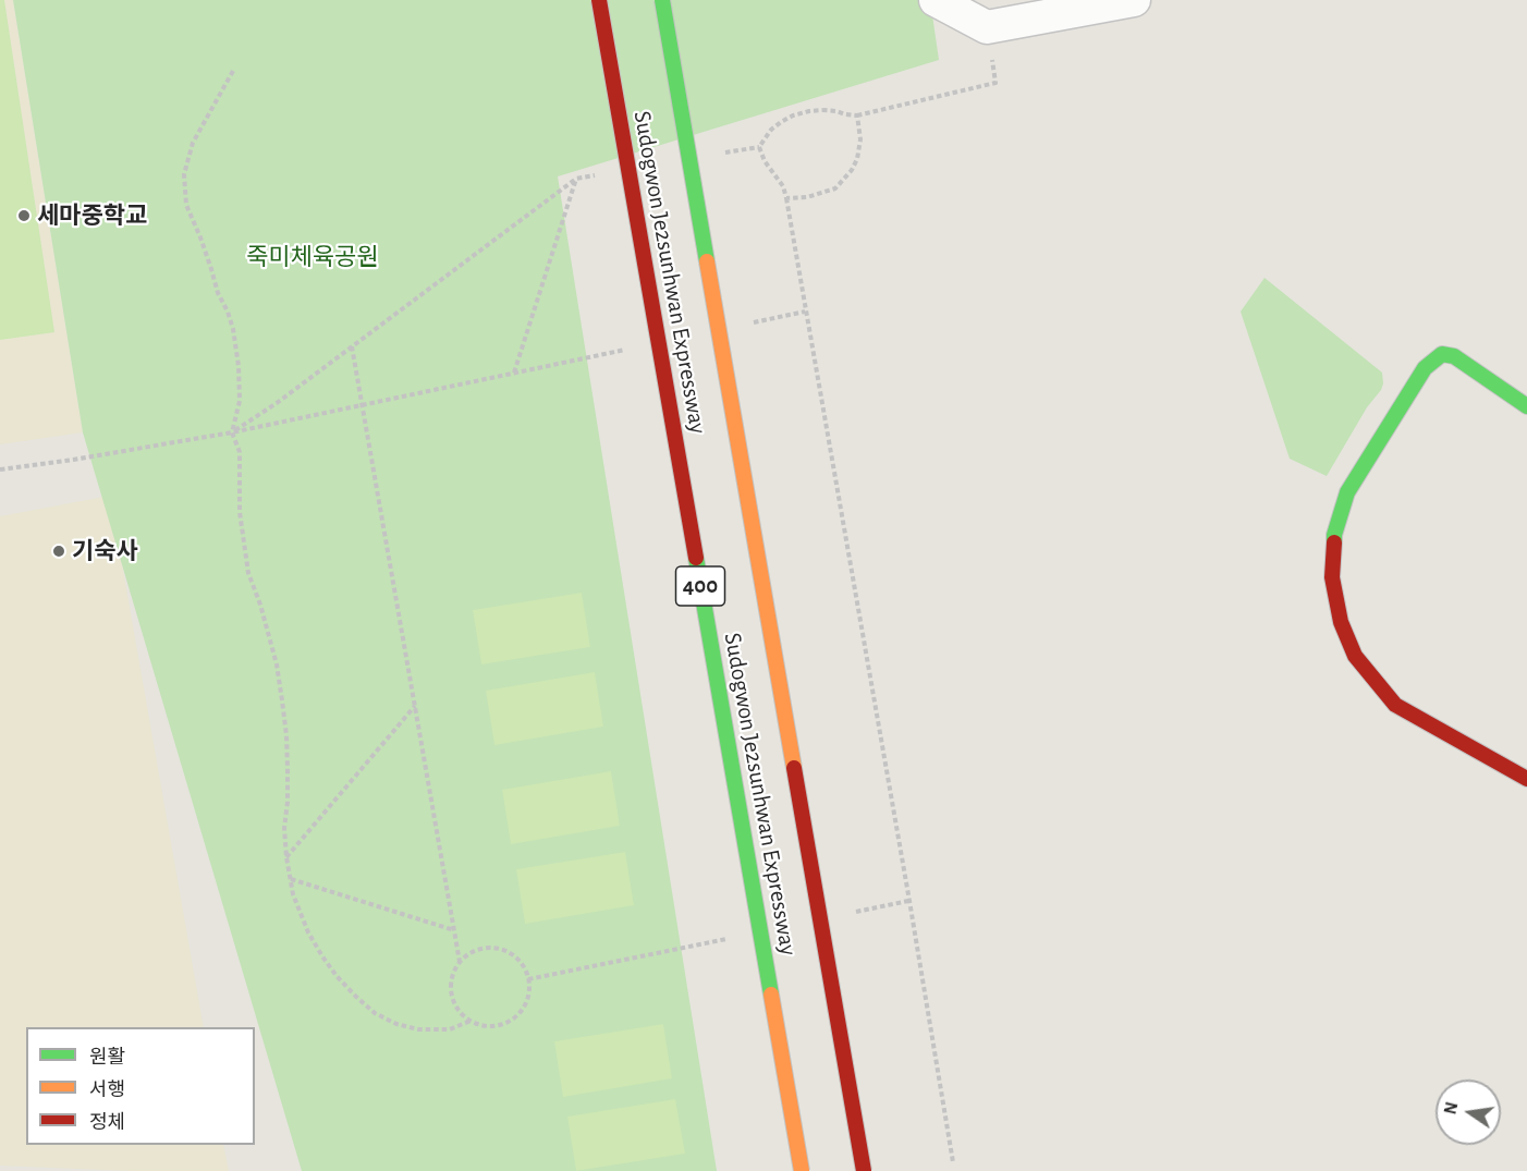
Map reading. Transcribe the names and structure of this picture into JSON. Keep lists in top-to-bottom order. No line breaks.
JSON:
{"streets":{"main road":["Sudogwon Je2sunhwan Expressway","400"]},"parks":["죽미체육공원"],"places":["세마중학교","기숙사"],"legend":["원활","서행","정체"],"north":"left"}
